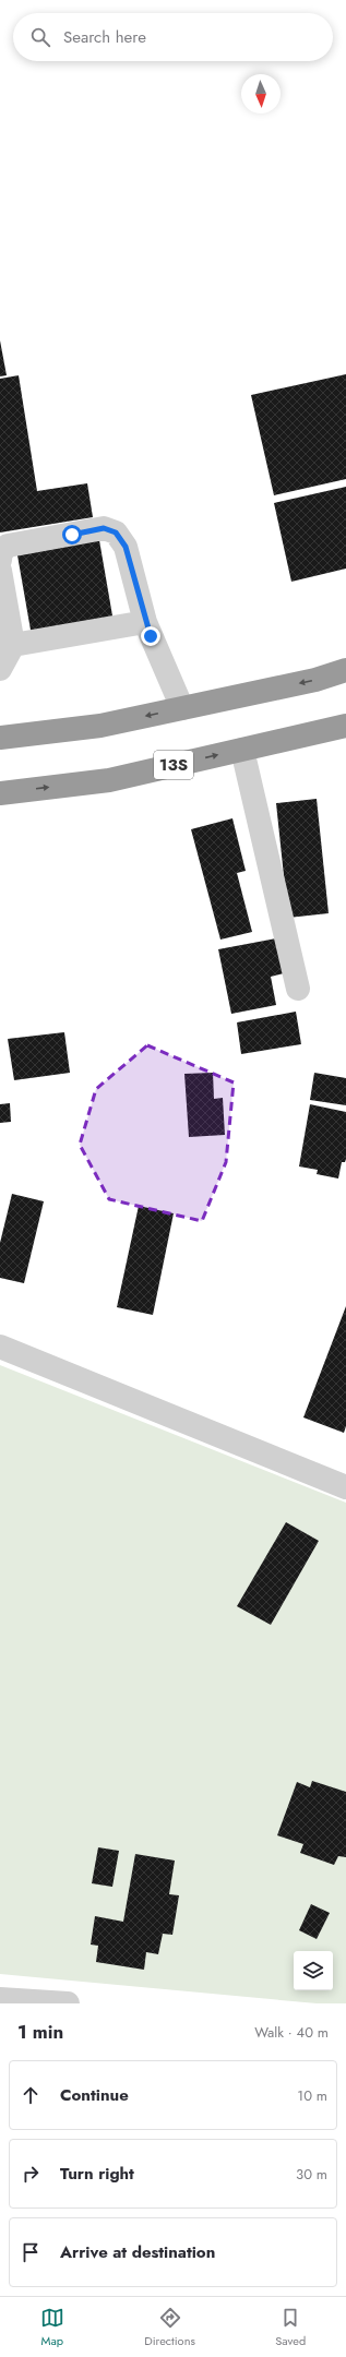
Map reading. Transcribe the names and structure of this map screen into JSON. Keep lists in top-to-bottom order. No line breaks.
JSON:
{"streets":{"highway":["13S"]},"north":"bottom","page":{"search":"Search here","heading":["1 min","Walk · 40 m"],"list":[["Continue","10 m"],["Turn right","30 m"],"Arrive at destination"],"nav":["Map","Directions","Saved"]}}
